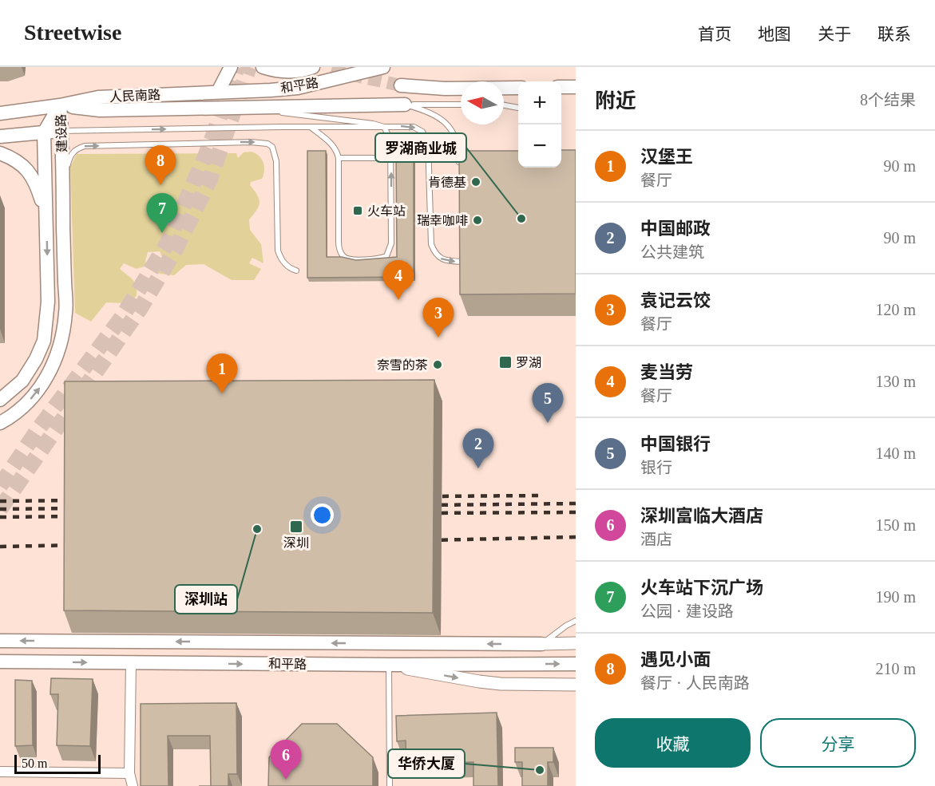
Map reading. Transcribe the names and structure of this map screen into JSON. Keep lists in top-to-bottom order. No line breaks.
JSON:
{"streets":{"main road":["和平路","人民南路","建设路"]},"crossings":[["和平路","人民南路"],["人民南路","建设路"]],"places":{"other":["肯德基","罗湖商业城","瑞幸咖啡","奈雪的茶","深圳站","华侨大厦"],"transit":["火车站","罗湖","深圳"]},"scale_bar":"50 m","north":"left","page":{"header":"Streetwise","nav":["首页","地图","关于","联系"],"heading":["附近","8个结果"],"map_buttons":["+","−"],"list":[{"mark":"1","name":"汉堡王","note":"餐厅","value":"90 m"},{"mark":"2","name":"中国邮政","note":"公共建筑","value":"90 m"},{"mark":"3","name":"袁记云饺","note":"餐厅","value":"120 m"},{"mark":"4","name":"麦当劳","note":"餐厅","value":"130 m"},{"mark":"5","name":"中国银行","note":"银行","value":"140 m"},{"mark":"6","name":"深圳富临大酒店","note":"酒店","value":"150 m"},{"mark":"7","name":"火车站下沉广场","note":"公园 · 建设路","value":"190 m"},{"mark":"8","name":"遇见小面","note":"餐厅 · 人民南路","value":"210 m"}],"pins":["8","7","4","3","1","5","2","6"],"buttons":["收藏","分享"],"scale":"50 m"}}
